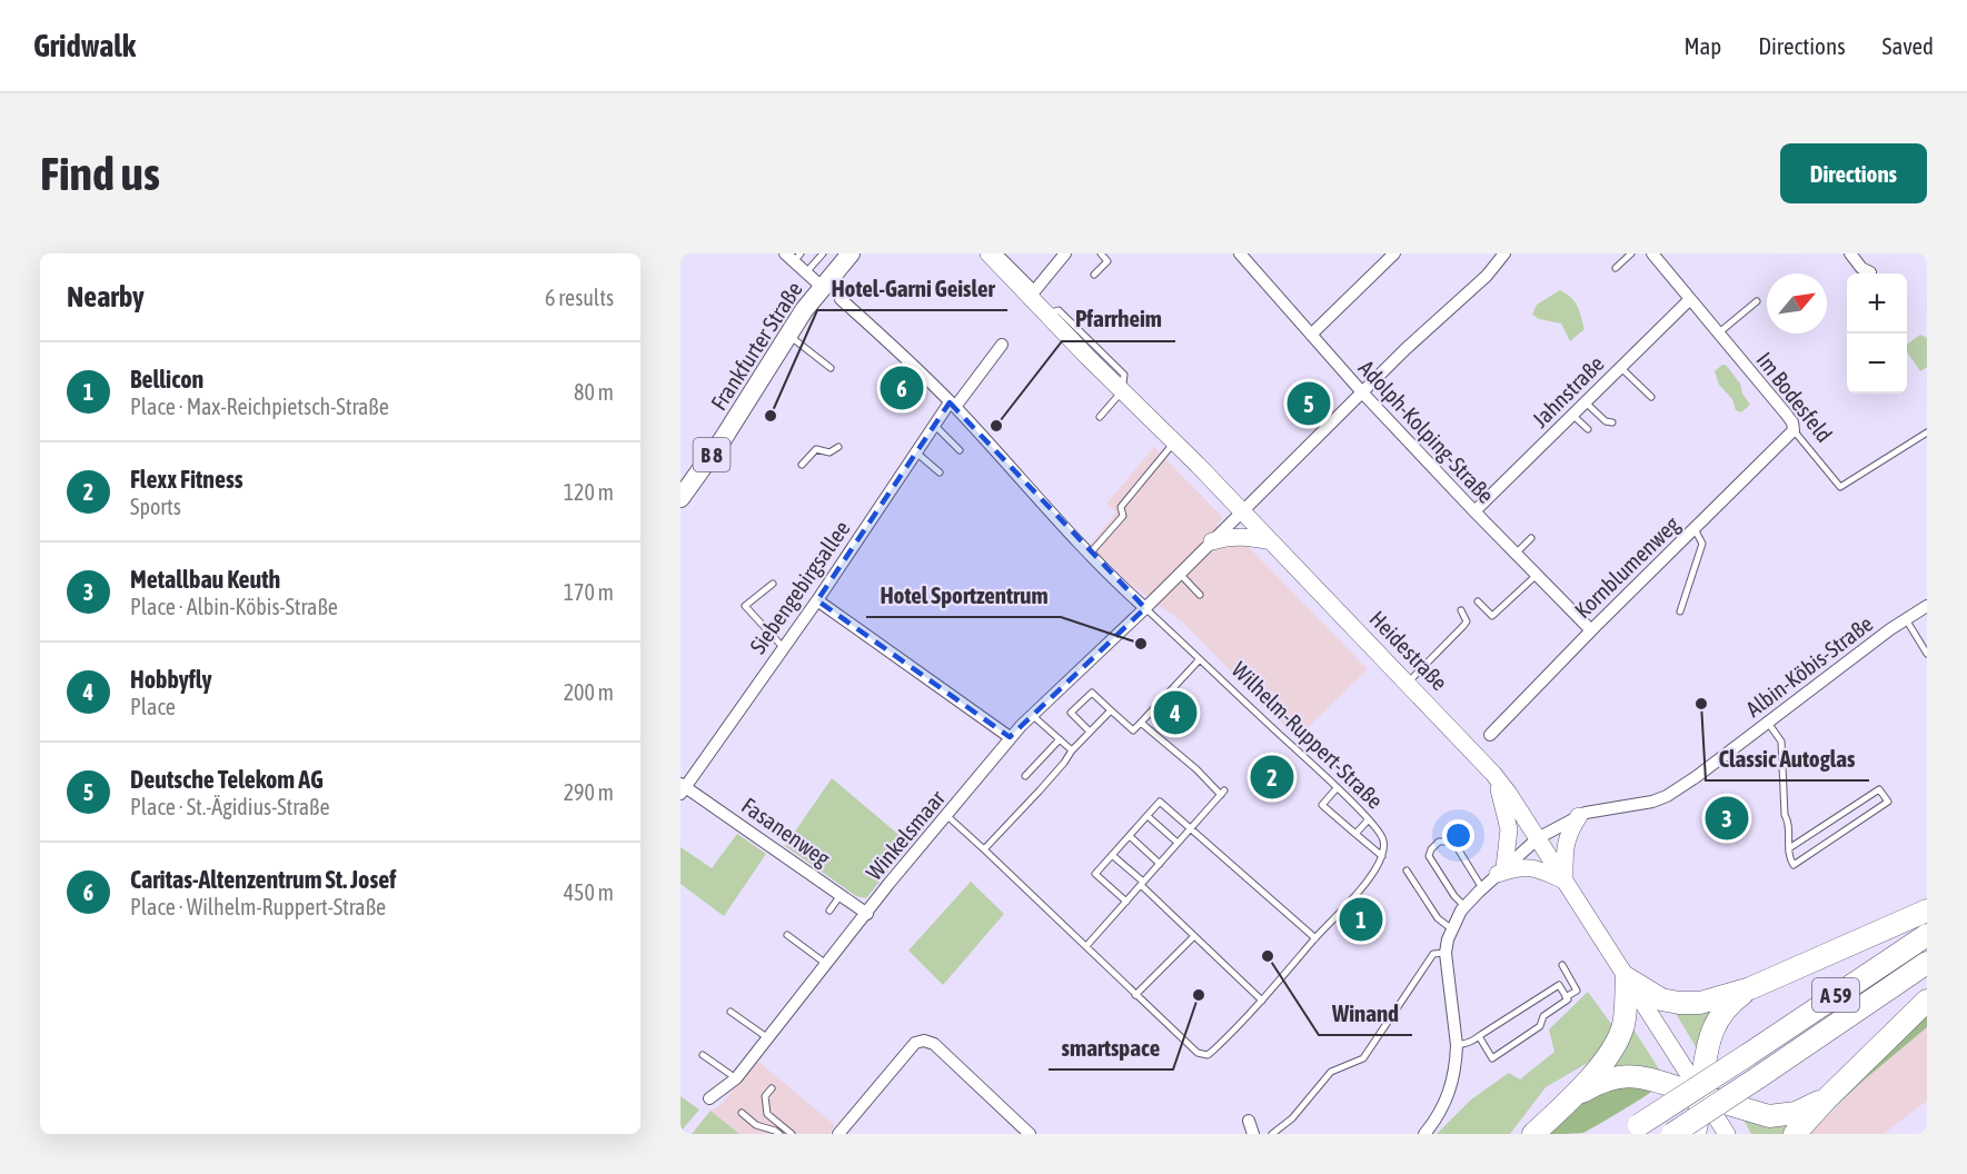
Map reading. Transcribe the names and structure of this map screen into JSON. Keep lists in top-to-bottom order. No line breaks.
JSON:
{"streets":{"highway":["A 59"],"main road":["Frankfurter Straße","B 8","Heidestraße"],"street":["Jahnstraße","Im Bodesfeld","Adolph-Kolping-Straße","Kornblumenweg","Siebengebirgsallee","Albin-Köbis-Straße","Wilhelm-Ruppert-Straße","Fasanenweg","Winkelsmaar"]},"crossings":[["Jahnstraße","Im Bodesfeld"],["Jahnstraße","Adolph-Kolping-Straße"],["Im Bodesfeld","Kornblumenweg"],["Adolph-Kolping-Straße","Kornblumenweg"],["Siebengebirgsallee","Wilhelm-Ruppert-Straße"],["Siebengebirgsallee","Fasanenweg"],["Heidestraße","Albin-Köbis-Straße"],["Wilhelm-Ruppert-Straße","Winkelsmaar"],["Fasanenweg","Winkelsmaar"]],"places":["Hotel-Garni Geisler","Pfarrheim","Hotel Sportzentrum","Classic Autoglas","Winand","smartspace"],"north":"top right","page":{"header":"Gridwalk","nav":["Map","Directions","Saved"],"buttons":"Directions","title":"Find us","heading":["Nearby","6 results"],"map_buttons":["+","−"],"list":[{"mark":"1","name":"Bellicon","note":"Place · Max-Reichpietsch-Straße","value":"80 m"},{"mark":"2","name":"Flexx Fitness","note":"Sports","value":"120 m"},{"mark":"3","name":"Metallbau Keuth","note":"Place · Albin-Köbis-Straße","value":"170 m"},{"mark":"4","name":"Hobbyfly","note":"Place","value":"200 m"},{"mark":"5","name":"Deutsche Telekom AG","note":"Place · St.-Ägidius-Straße","value":"290 m"},{"mark":"6","name":"Caritas-Altenzentrum St. Josef","note":"Place · Wilhelm-Ruppert-Straße","value":"450 m"}],"pins":["6","5","4","2","3","1"]}}
